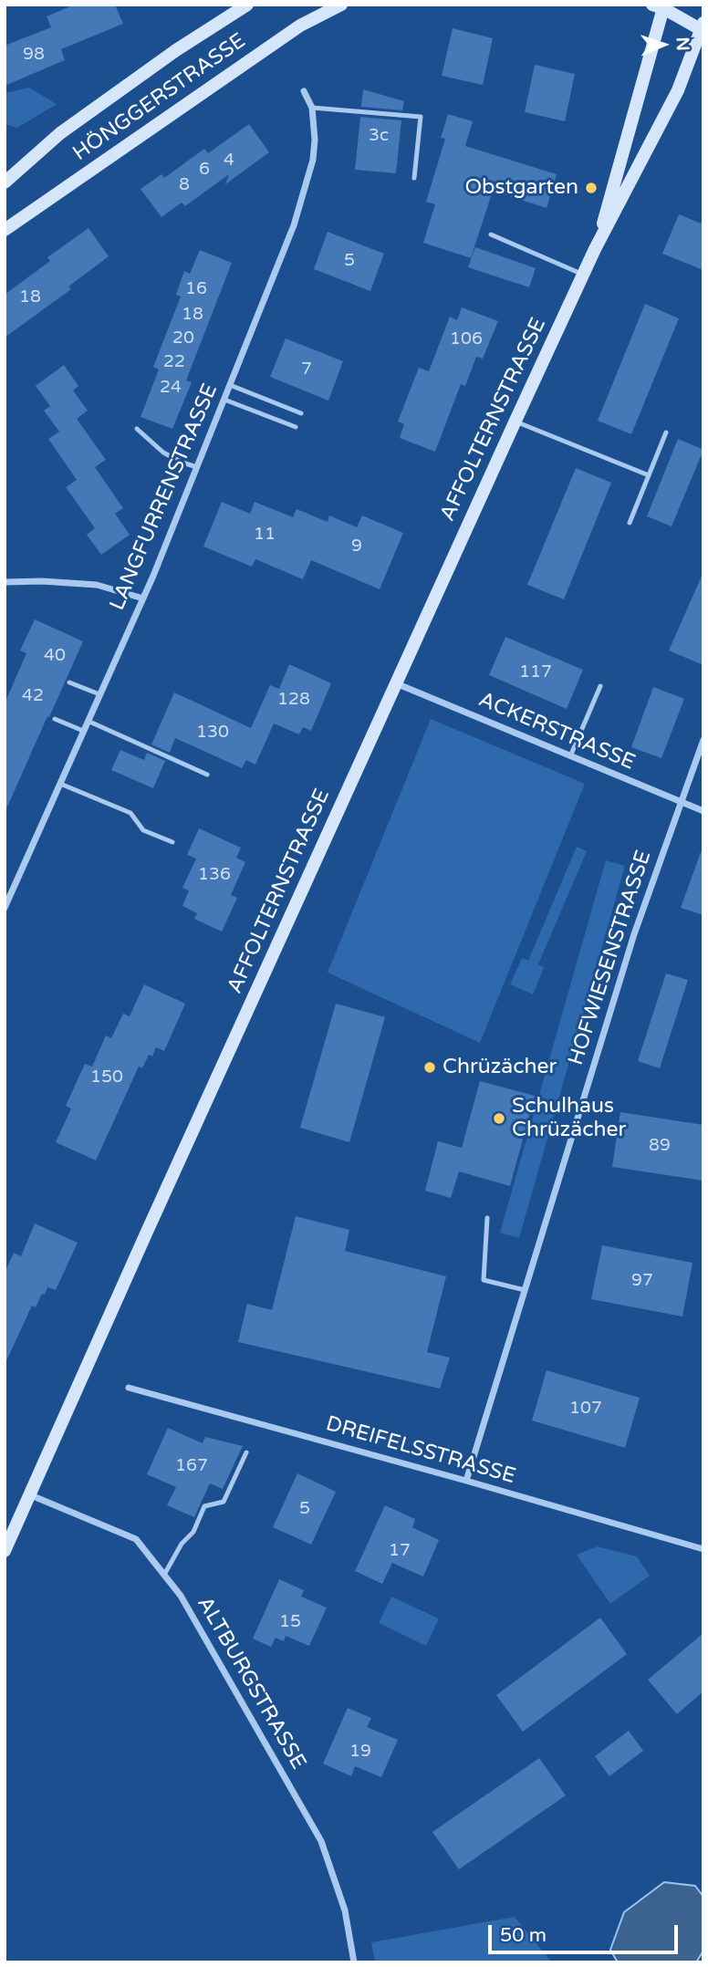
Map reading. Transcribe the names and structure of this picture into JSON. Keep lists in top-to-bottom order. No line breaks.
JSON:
{"streets":{"street":["HÖNGGERSTRASSE","AFFOLTERNSTRASSE","LANGFURRENSTRASSE","ACKERSTRASSE","HOFWIESENSTRASSE","DREIFELSSTRASSE","ALTBURGSTRASSE"]},"crossings":[["AFFOLTERNSTRASSE","ACKERSTRASSE"],["AFFOLTERNSTRASSE","ALTBURGSTRASSE"],["ACKERSTRASSE","HOFWIESENSTRASSE"],["HOFWIESENSTRASSE","DREIFELSSTRASSE"]],"places":["Obstgarten","Chrüzächer","Schulhaus Chrüzächer"],"house_numbers":["98","3c","4","6","8","5","16","18","18","20","106","22","7","24","11","9","40","117","42","128","130","136","150","89","97","107","167","5","17","15","19"],"scale_bar":"50 m","north":"right"}
